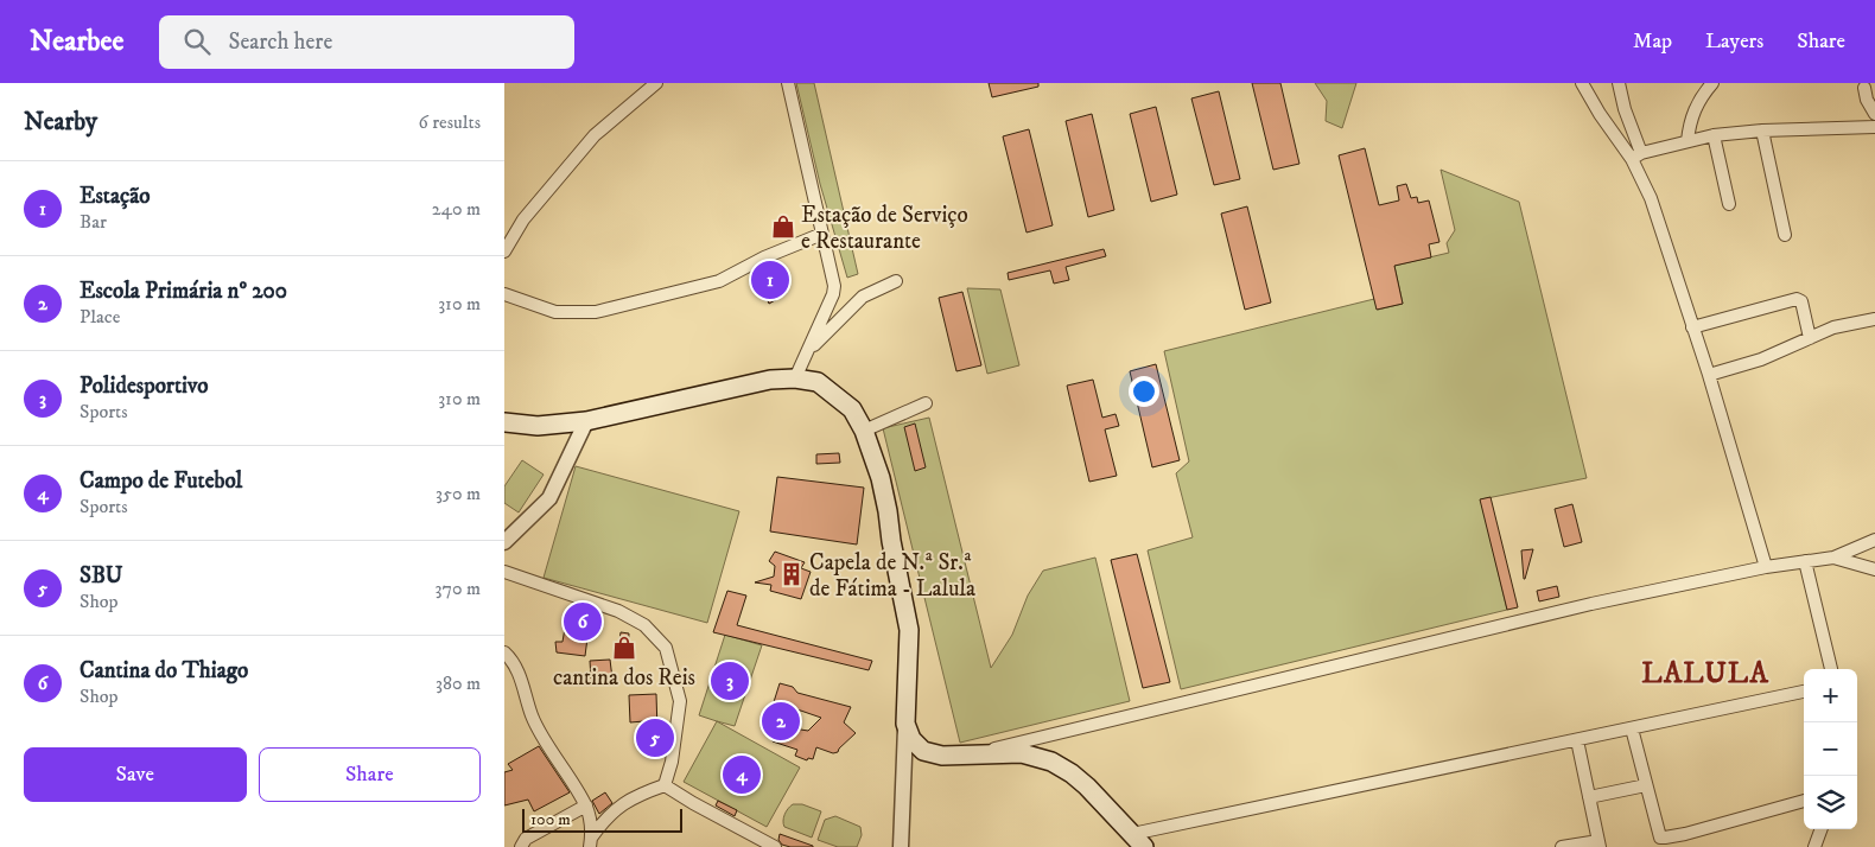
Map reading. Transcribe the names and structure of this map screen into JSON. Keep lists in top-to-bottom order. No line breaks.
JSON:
{"districts":["LALULA"],"places":{"shop":["Estação de Serviço e Restaurante","cantina dos Reis"],"building":["Capela de N.ª Sr.ª de Fátima - Lalula"]},"scale_bar":"100 m","page":{"header":"Nearbee","search":"Search here","nav":["Map","Layers","Share"],"heading":["Nearby","6 results"],"list":[{"mark":"1","name":"Estação","note":"Bar","value":"240 m"},{"mark":"2","name":"Escola Primária nº 200","note":"Place","value":"310 m"},{"mark":"3","name":"Polidesportivo","note":"Sports","value":"310 m"},{"mark":"4","name":"Campo de Futebol","note":"Sports","value":"350 m"},{"mark":"5","name":"SBU","note":"Shop","value":"370 m"},{"mark":"6","name":"Cantina do Thiago","note":"Shop","value":"380 m"}],"pins":["1","6","3","2","5","4"],"map_buttons":["+","−"],"buttons":["Save","Share"],"scale":"100 m"}}
